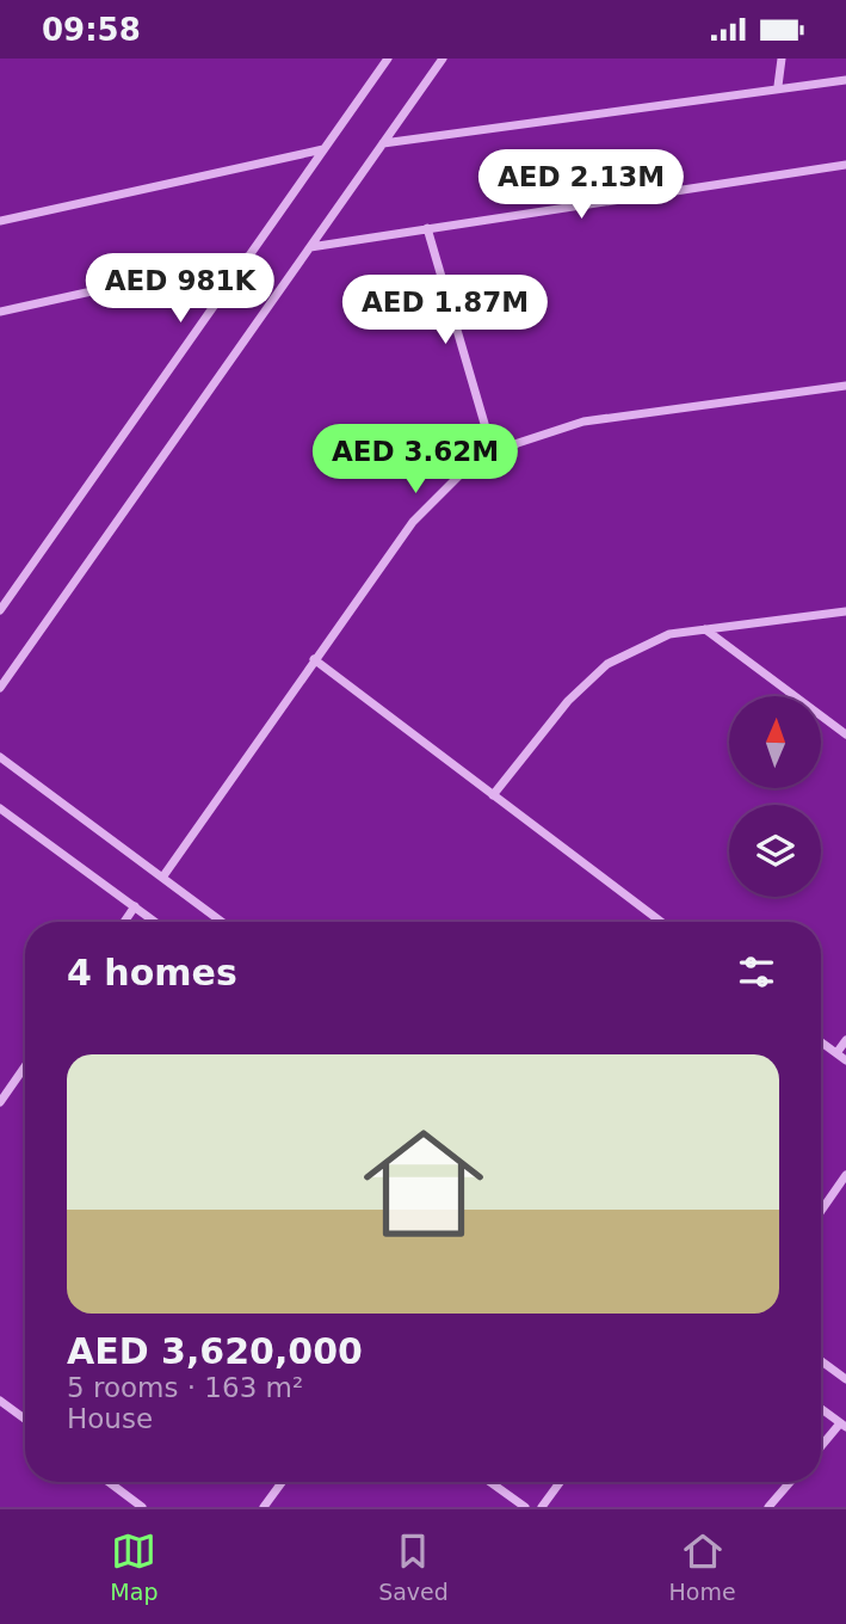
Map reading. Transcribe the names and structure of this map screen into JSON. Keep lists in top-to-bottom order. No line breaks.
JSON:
{"north":"top","page":{"status":"09:58","price":["AED 2.13M","AED 981K","AED 1.87M","AED 3.62M"],"heading":"4 homes","list":[{"name":"AED 3,620,000","note":"5 rooms · 163 m² · House"}],"tabs":["Map","Saved","Home"]}}
